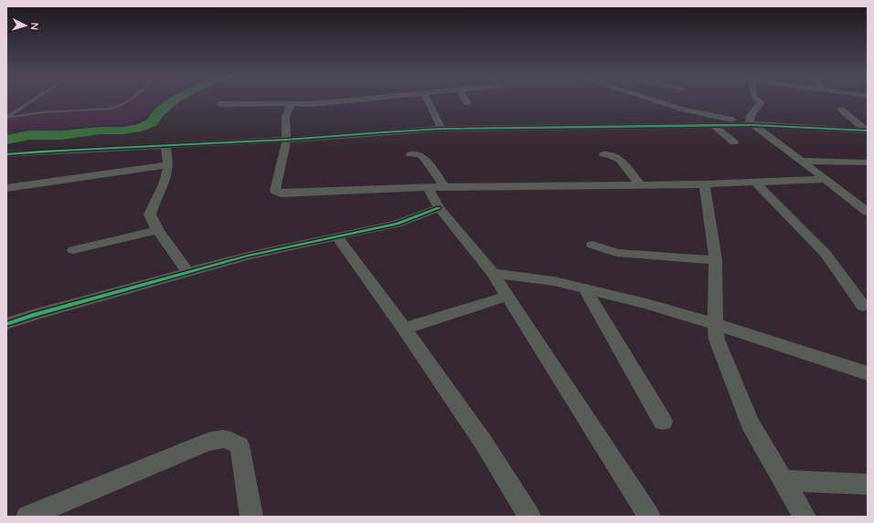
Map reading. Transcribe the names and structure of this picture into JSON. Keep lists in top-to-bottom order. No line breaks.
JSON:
{"north":"right"}
